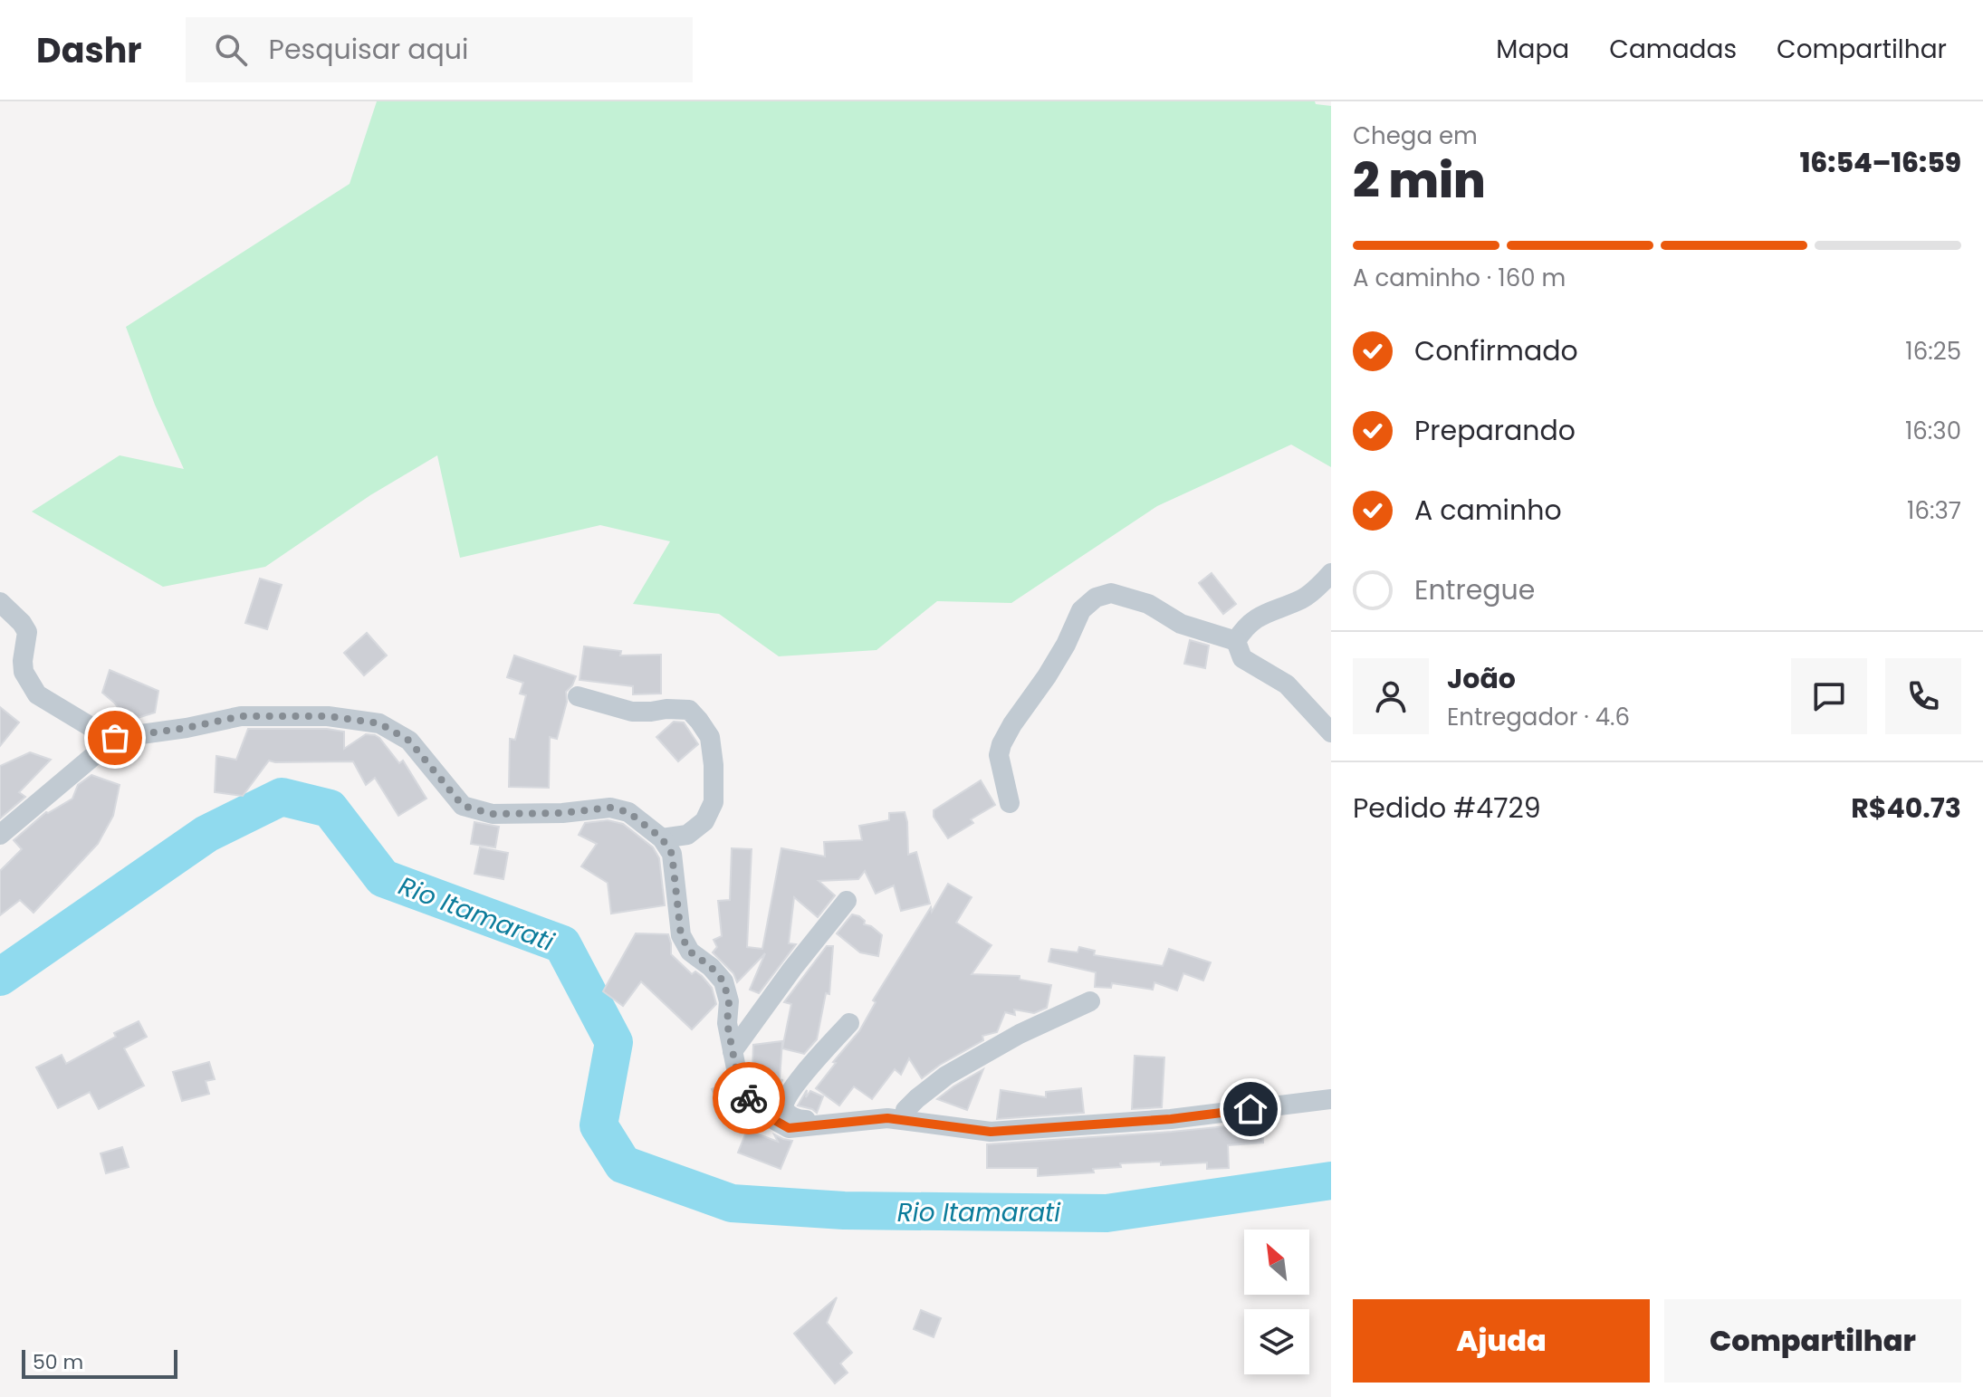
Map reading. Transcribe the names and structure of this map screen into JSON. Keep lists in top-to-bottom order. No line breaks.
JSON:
{"water":["Rio Itamarati"],"scale_bar":"50 m","north":"top left","page":{"header":"Dashr","search":"Pesquisar aqui","nav":["Mapa","Camadas","Compartilhar"],"heading":["2 min","Chega em","16:54–16:59"],"panel":["João","Entregador · 4.6","Pedido #4729","R$40.73"],"bar":"A caminho · 160 m","list":[["Confirmado","16:25"],["Preparando","16:30"],["A caminho","16:37"],"Entregue"],"buttons":["Ajuda","Compartilhar"],"scale":"50 m"}}
